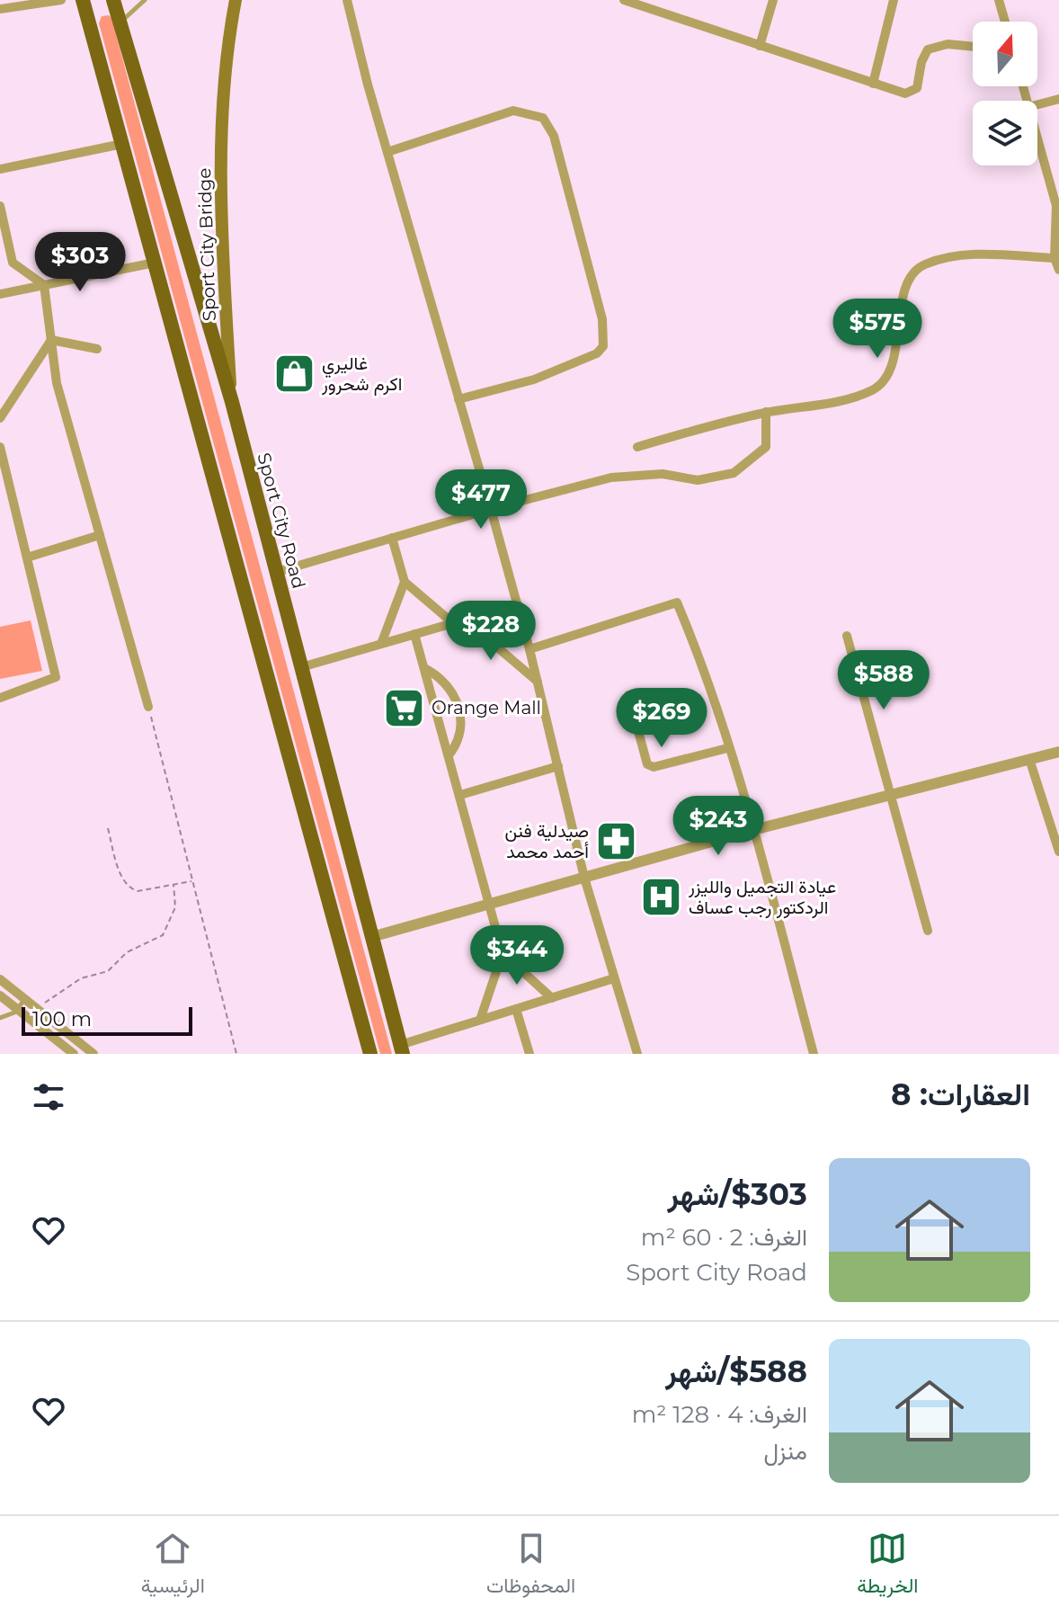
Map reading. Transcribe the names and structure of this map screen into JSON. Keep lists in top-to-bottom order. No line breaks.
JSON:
{"streets":{"main road":["Sport City Bridge","Sport City Road"]},"crossings":[["Sport City Bridge","Sport City Road"]],"places":{"shop":["غاليري اكرم شحرور"],"supermarket":["Orange Mall"],"pharmacy":["صيدلية فنن أحمد محمد"],"hospital":["عيادة التجميل والليزر الردكتور رجب عساف"]},"scale_bar":"100 m","north":"top","page":{"price":["$303","$575","$477","$228","$588","$269","$243","$344"],"scale":"100 m","heading":"العقارات: 8","list":[{"name":"$303/شهر","note":"الغرف: 2 · 60 m² · Sport City Road"},{"name":"$588/شهر","note":"الغرف: 4 · 128 m² · منزل"}],"tabs":["الخريطة","المحفوظات","الرئيسية"]}}
